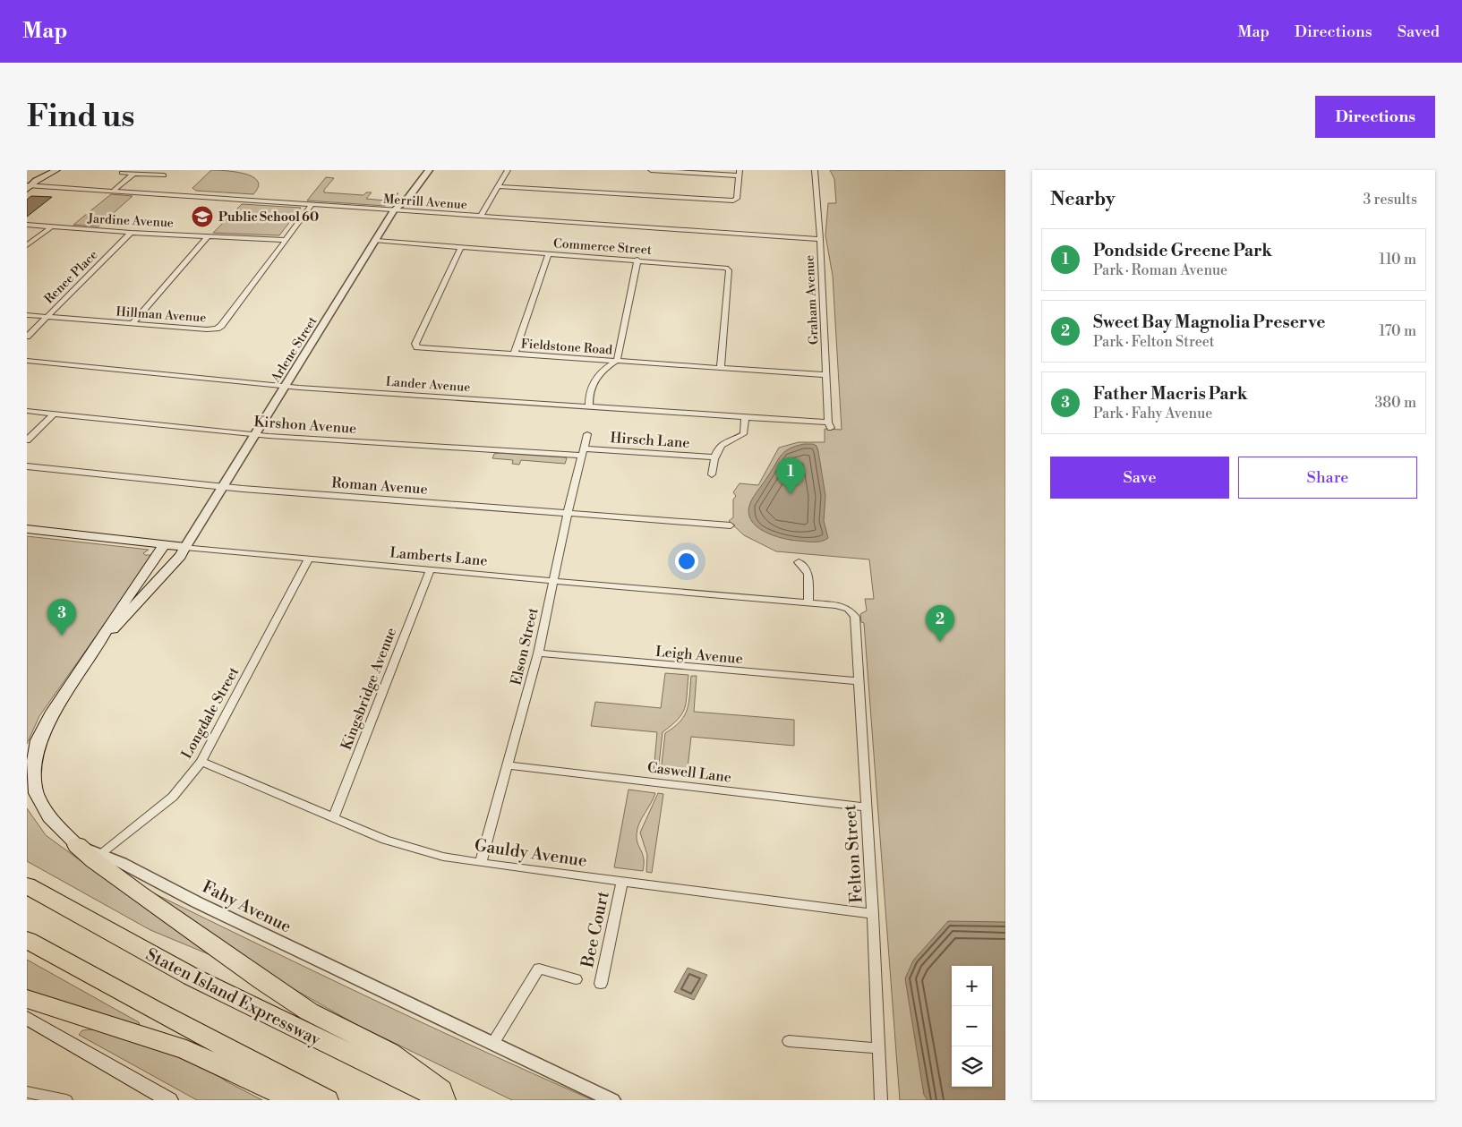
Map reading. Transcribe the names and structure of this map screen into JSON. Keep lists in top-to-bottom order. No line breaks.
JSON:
{"streets":{"highway":["Staten Island Expressway"],"main road":["Lamberts Lane","Fahy Avenue"],"street":["Merrill Avenue","Jardine Avenue","Commerce Street","Renee Place","Graham Avenue","Hillman Avenue","Fieldstone Road","Arlene Street","Lander Avenue","Kirshon Avenue","Hirsch Lane","Roman Avenue","Elson Street","Leigh Avenue","Kingsbridge Avenue","Longdale Street","Caswell Lane","Gauldy Avenue","Felton Street","Bee Court"]},"crossings":[["Merrill Avenue","Graham Avenue"],["Merrill Avenue","Hillman Avenue"],["Merrill Avenue","Arlene Street"],["Jardine Avenue","Renee Place"],["Jardine Avenue","Hillman Avenue"],["Commerce Street","Fieldstone Road"],["Commerce Street","Arlene Street"],["Renee Place","Hillman Avenue"],["Graham Avenue","Fieldstone Road"],["Graham Avenue","Lander Avenue"],["Arlene Street","Lander Avenue"],["Arlene Street","Kirshon Avenue"],["Arlene Street","Roman Avenue"],["Arlene Street","Lamberts Lane"],["Arlene Street","Fahy Avenue"],["Kirshon Avenue","Hirsch Lane"],["Kirshon Avenue","Elson Street"],["Hirsch Lane","Elson Street"],["Roman Avenue","Elson Street"],["Lamberts Lane","Elson Street"],["Lamberts Lane","Kingsbridge Avenue"],["Lamberts Lane","Longdale Street"],["Lamberts Lane","Felton Street"],["Lamberts Lane","Fahy Avenue"],["Elson Street","Leigh Avenue"],["Elson Street","Caswell Lane"],["Elson Street","Gauldy Avenue"],["Leigh Avenue","Felton Street"],["Kingsbridge Avenue","Gauldy Avenue"],["Longdale Street","Gauldy Avenue"],["Longdale Street","Fahy Avenue"],["Caswell Lane","Felton Street"],["Gauldy Avenue","Felton Street"],["Gauldy Avenue","Bee Court"]],"places":{"school or university":["Public School 60"]},"page":{"header":"Map","nav":["Map","Directions","Saved"],"buttons":["Directions",["Save","Share"]],"title":"Find us","heading":["Nearby","3 results"],"list":[{"mark":"1","name":"Pondside Greene Park","note":"Park · Roman Avenue","value":"110 m"},{"mark":"2","name":"Sweet Bay Magnolia Preserve","note":"Park · Felton Street","value":"170 m"},{"mark":"3","name":"Father Macris Park","note":"Park · Fahy Avenue","value":"380 m"}],"pins":["1","3","2"],"map_buttons":["+","−"]}}
